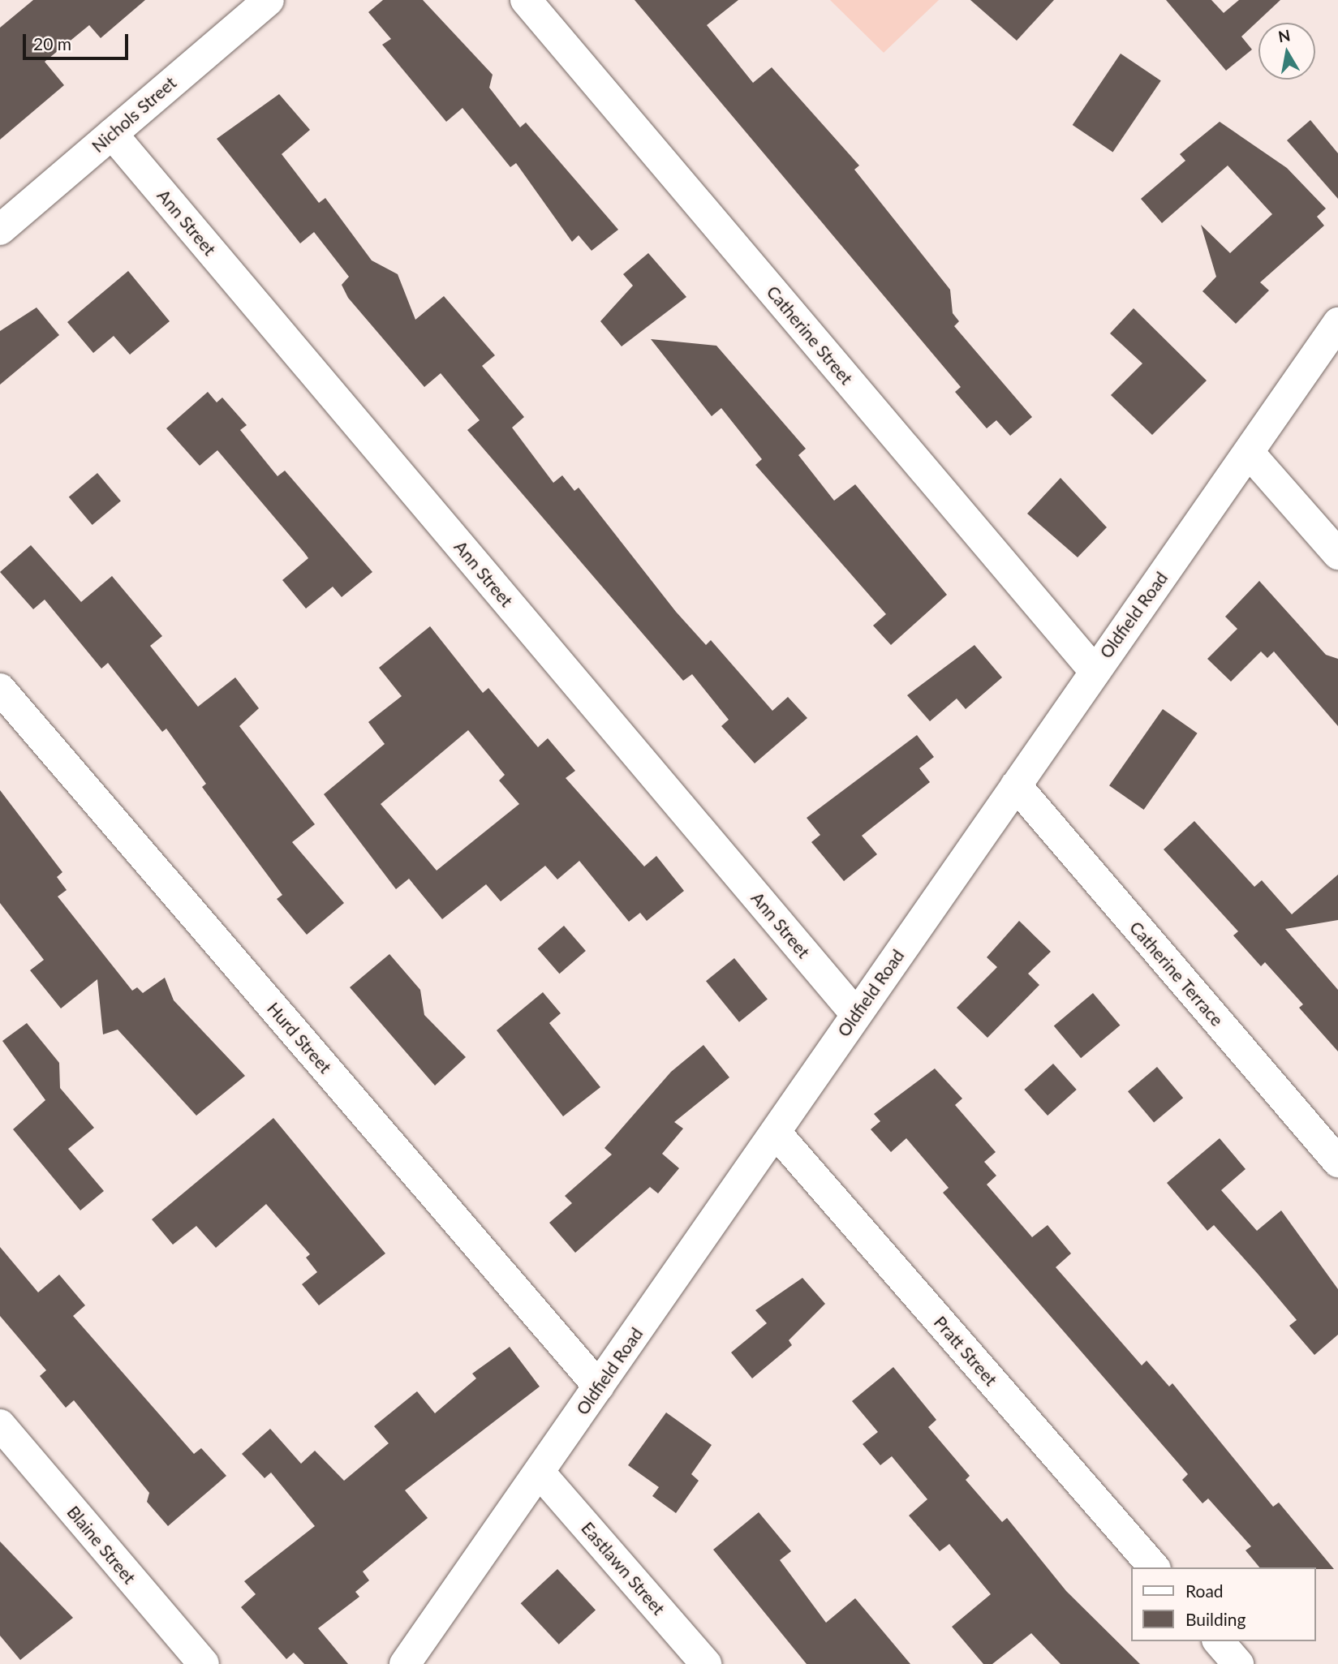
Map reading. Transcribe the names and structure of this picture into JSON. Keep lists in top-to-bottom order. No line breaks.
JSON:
{"streets":{"street":["Nichols Street","Ann Street","Catherine Street","Oldfield Road","Catherine Terrace","Hurd Street","Pratt Street","Blaine Street","Eastlawn Street"]},"crossings":[["Nichols Street","Ann Street"],["Ann Street","Oldfield Road"],["Catherine Street","Oldfield Road"],["Oldfield Road","Catherine Terrace"],["Oldfield Road","Hurd Street"],["Oldfield Road","Pratt Street"],["Oldfield Road","Eastlawn Street"]],"legend":["Road","Building"],"scale_bar":"20 m","north":"top"}
